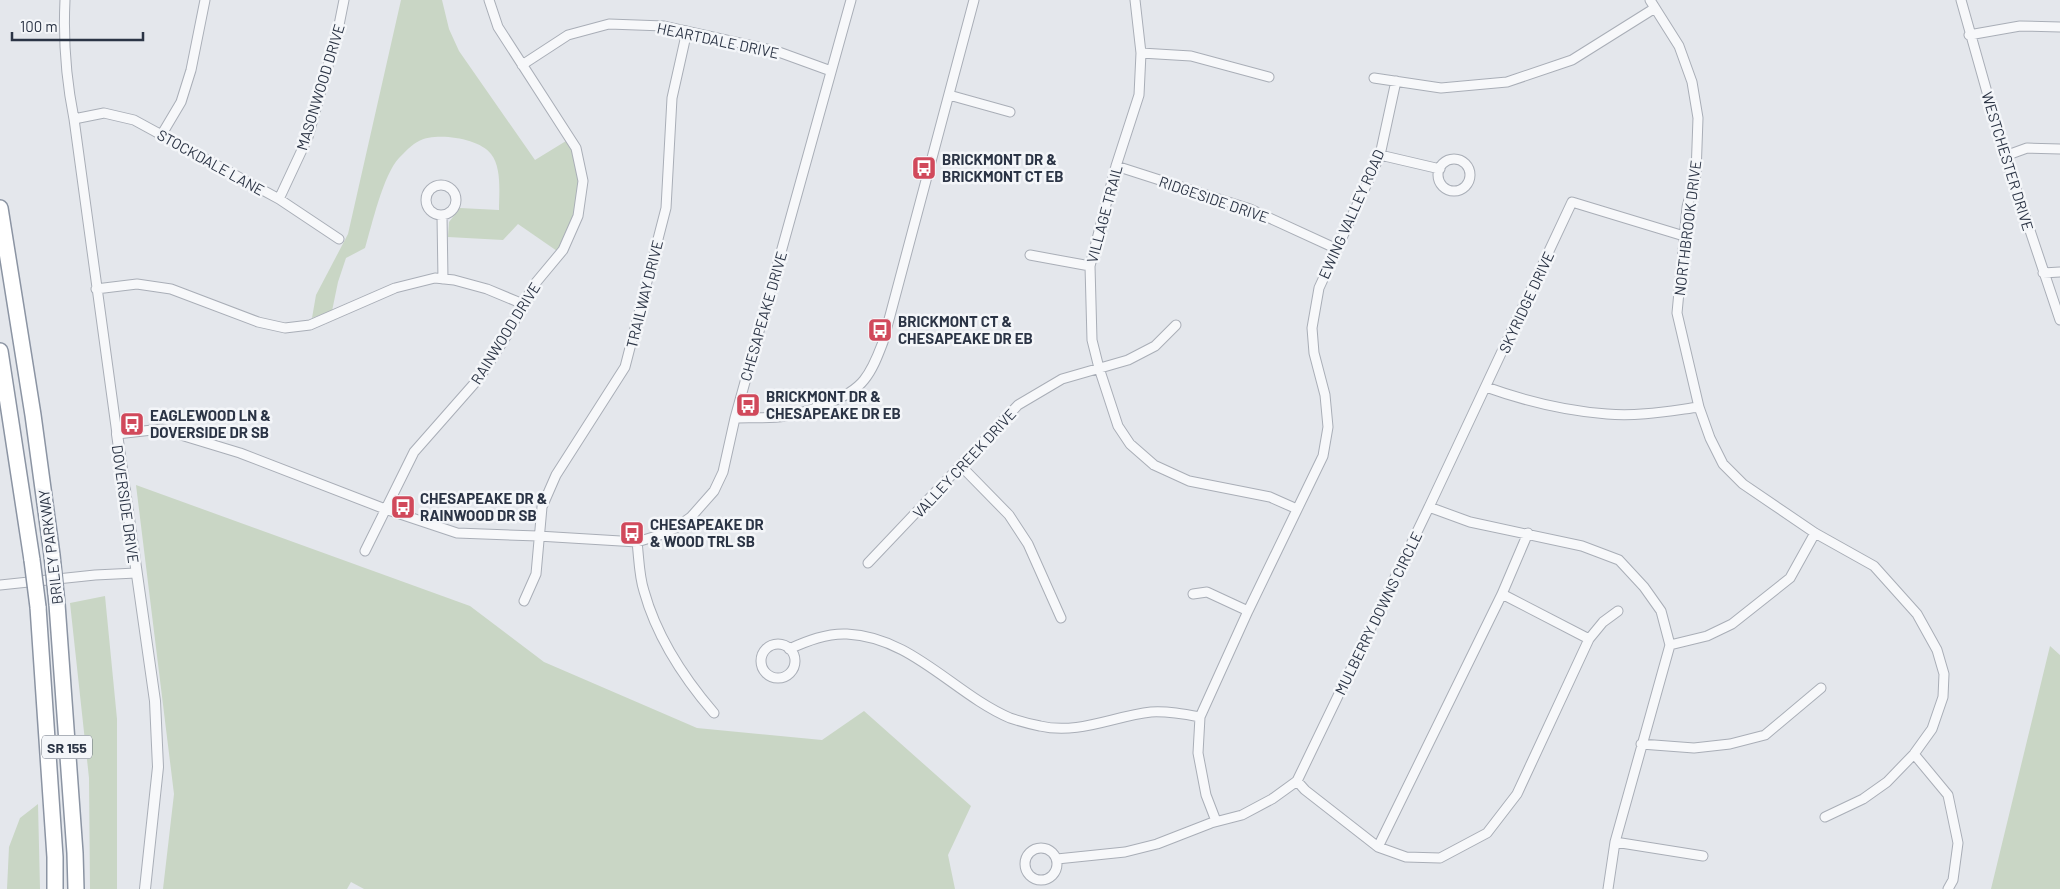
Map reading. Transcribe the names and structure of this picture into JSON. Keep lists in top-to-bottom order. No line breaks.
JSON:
{"streets":{"highway":["BRILEY PARKWAY","SR 155"],"street":["HEARTDALE DRIVE","MASONWOOD DRIVE","WESTCHESTER DRIVE","STOCKDALE LANE","RIDGESIDE DRIVE","VILLAGE TRAIL","EWING VALLEY ROAD","NORTHBROOK DRIVE","TRAILWAY DRIVE","SKYRIDGE DRIVE","CHESAPEAKE DRIVE","RAINWOOD DRIVE","VALLEY CREEK DRIVE","DOVERSIDE DRIVE","MULBERRY DOWNS CIRCLE"]},"crossings":[["HEARTDALE DRIVE","TRAILWAY DRIVE"],["HEARTDALE DRIVE","CHESAPEAKE DRIVE"],["HEARTDALE DRIVE","RAINWOOD DRIVE"],["MASONWOOD DRIVE","STOCKDALE LANE"],["STOCKDALE LANE","DOVERSIDE DRIVE"],["RIDGESIDE DRIVE","VILLAGE TRAIL"],["RIDGESIDE DRIVE","EWING VALLEY ROAD"],["VILLAGE TRAIL","EWING VALLEY ROAD"],["VILLAGE TRAIL","VALLEY CREEK DRIVE"],["NORTHBROOK DRIVE","SKYRIDGE DRIVE"],["TRAILWAY DRIVE","CHESAPEAKE DRIVE"],["SKYRIDGE DRIVE","MULBERRY DOWNS CIRCLE"],["CHESAPEAKE DRIVE","RAINWOOD DRIVE"],["CHESAPEAKE DRIVE","DOVERSIDE DRIVE"]],"places":{"bus stop":["BRICKMONT DR & BRICKMONT CT EB","BRICKMONT CT & CHESAPEAKE DR EB","BRICKMONT DR & CHESAPEAKE DR EB","EAGLEWOOD LN & DOVERSIDE DR SB","CHESAPEAKE DR & RAINWOOD DR SB","CHESAPEAKE DR & WOOD TRL SB"]},"scale_bar":"100 m"}
